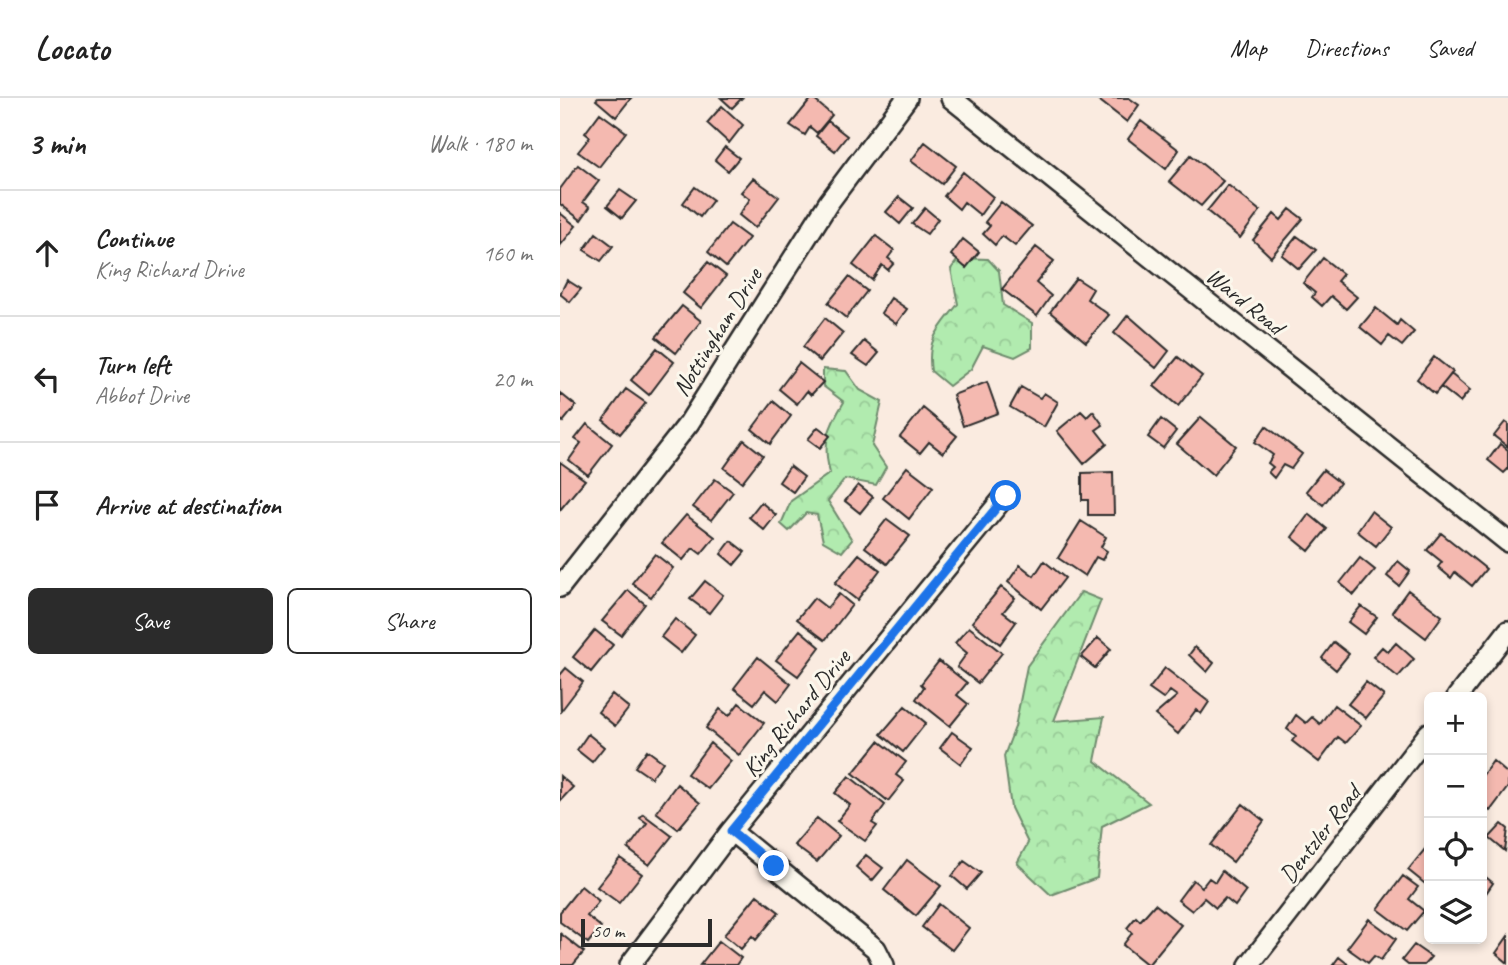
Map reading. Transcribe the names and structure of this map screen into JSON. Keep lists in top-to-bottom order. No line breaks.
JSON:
{"streets":{"street":["Ward Road","Nottingham Drive","King Richard Drive","Dentzler Road"]},"scale_bar":"50 m","page":{"header":"Locato","nav":["Map","Directions","Saved"],"heading":["3 min","Walk · 180 m"],"list":[["Continue","King Richard Drive","160 m"],["Turn left","Abbot Drive","20 m"],"Arrive at destination"],"buttons":["Save","Share"],"map_buttons":["+","−"],"scale":"50 m"}}
